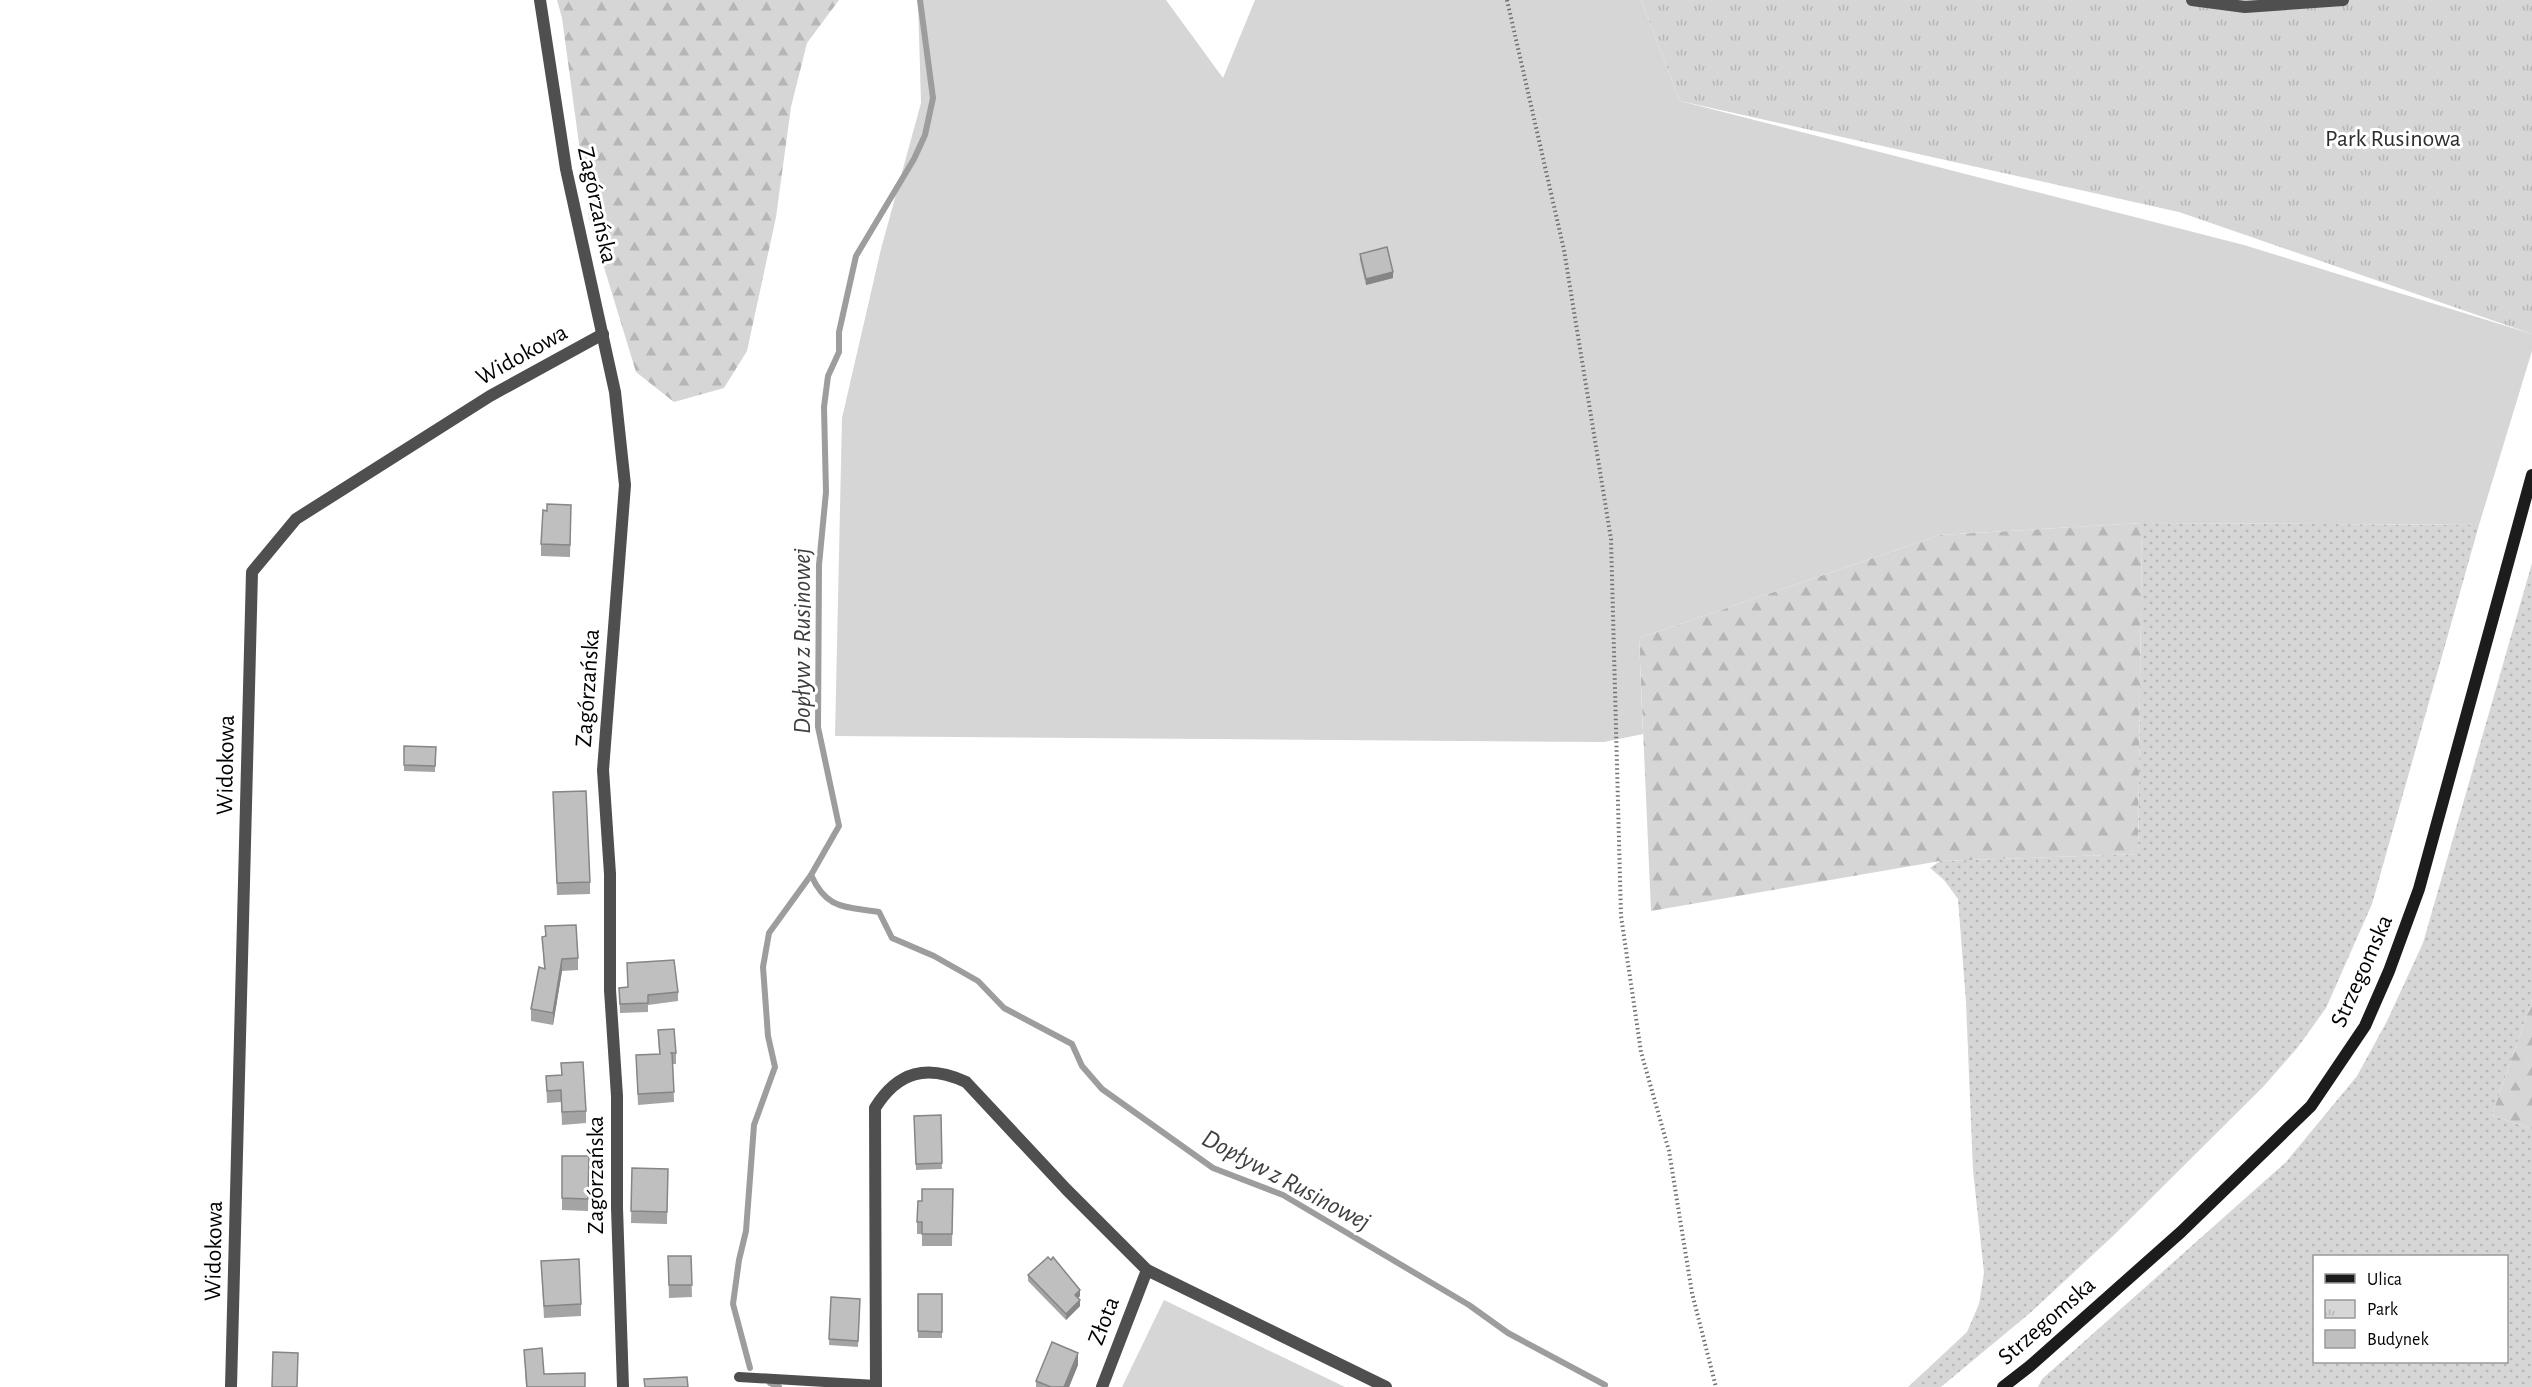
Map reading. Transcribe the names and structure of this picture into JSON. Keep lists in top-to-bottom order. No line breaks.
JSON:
{"streets":{"main road":["Strzegomska"],"street":["Zagórzańska","Widokowa","Złota"]},"crossings":[["Zagórzańska","Widokowa"]],"water":["Dopływ z Rusinowej"],"parks":["Park Rusinowa"],"legend":["Ulica","Park","Budynek"]}
